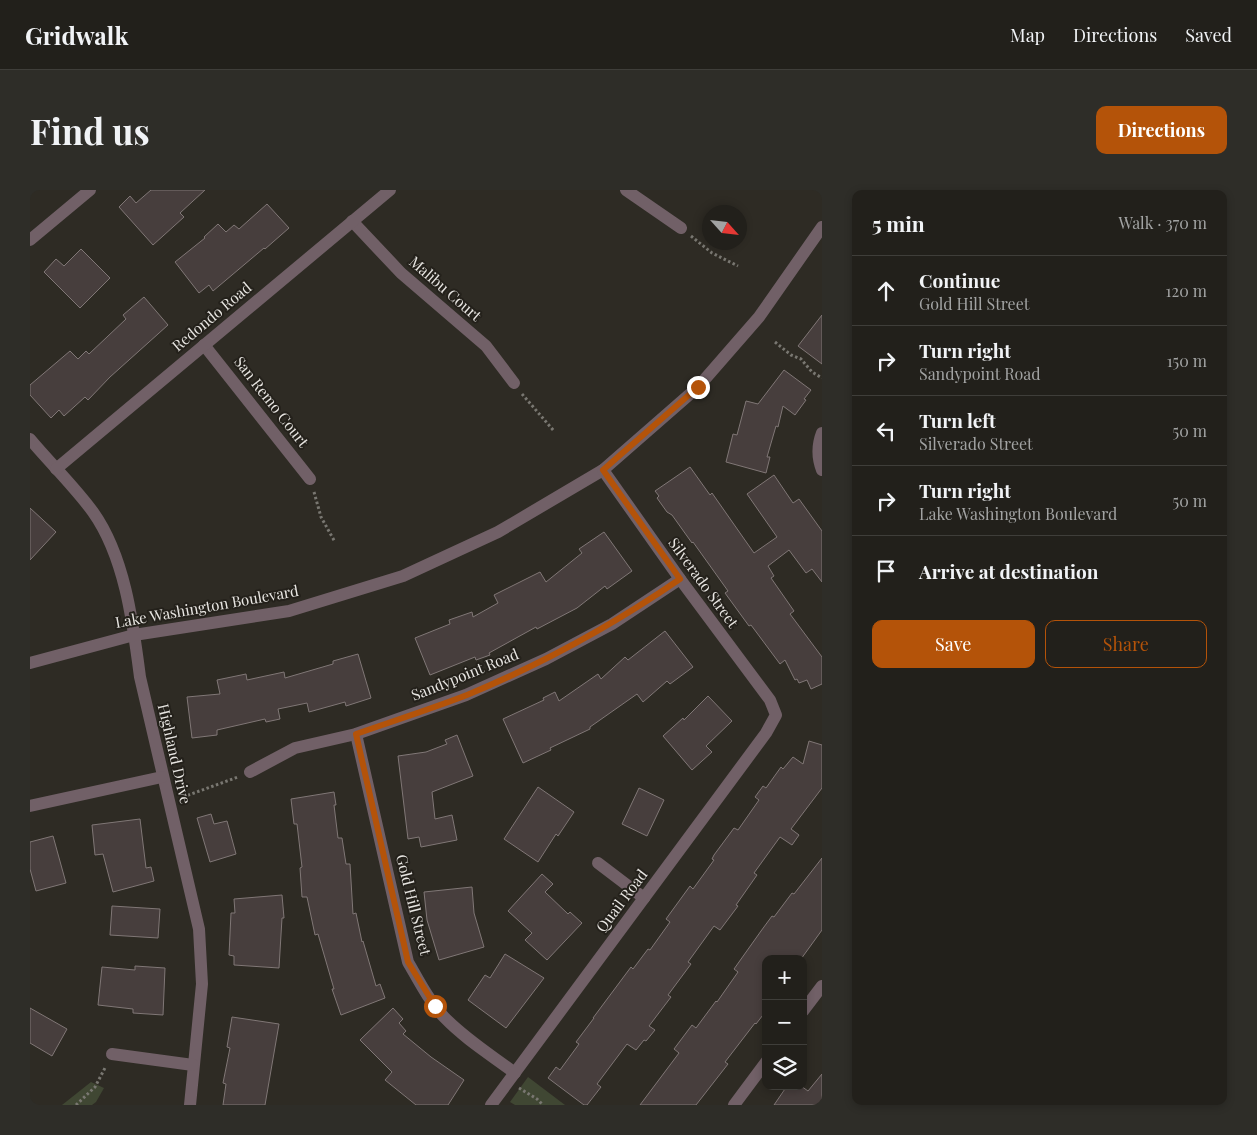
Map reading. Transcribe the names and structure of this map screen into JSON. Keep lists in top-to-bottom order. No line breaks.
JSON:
{"streets":{"street":["Malibu Court","Redondo Road","San Remo Court","Silverado Street","Lake Washington Boulevard","Sandypoint Road","Highland Drive","Quail Road","Gold Hill Street"]},"crossings":[["Malibu Court","Redondo Road"],["Redondo Road","San Remo Court"],["Redondo Road","Highland Drive"],["Silverado Street","Lake Washington Boulevard"],["Silverado Street","Sandypoint Road"],["Silverado Street","Quail Road"],["Lake Washington Boulevard","Highland Drive"],["Sandypoint Road","Gold Hill Street"],["Quail Road","Gold Hill Street"]],"north":"bottom right","page":{"header":"Gridwalk","nav":["Map","Directions","Saved"],"buttons":["Directions",["Save","Share"]],"title":"Find us","heading":["5 min","Walk · 370 m"],"list":[["Continue","Gold Hill Street","120 m"],["Turn right","Sandypoint Road","150 m"],["Turn left","Silverado Street","50 m"],["Turn right","Lake Washington Boulevard","50 m"],"Arrive at destination"],"map_buttons":["+","−"]}}
